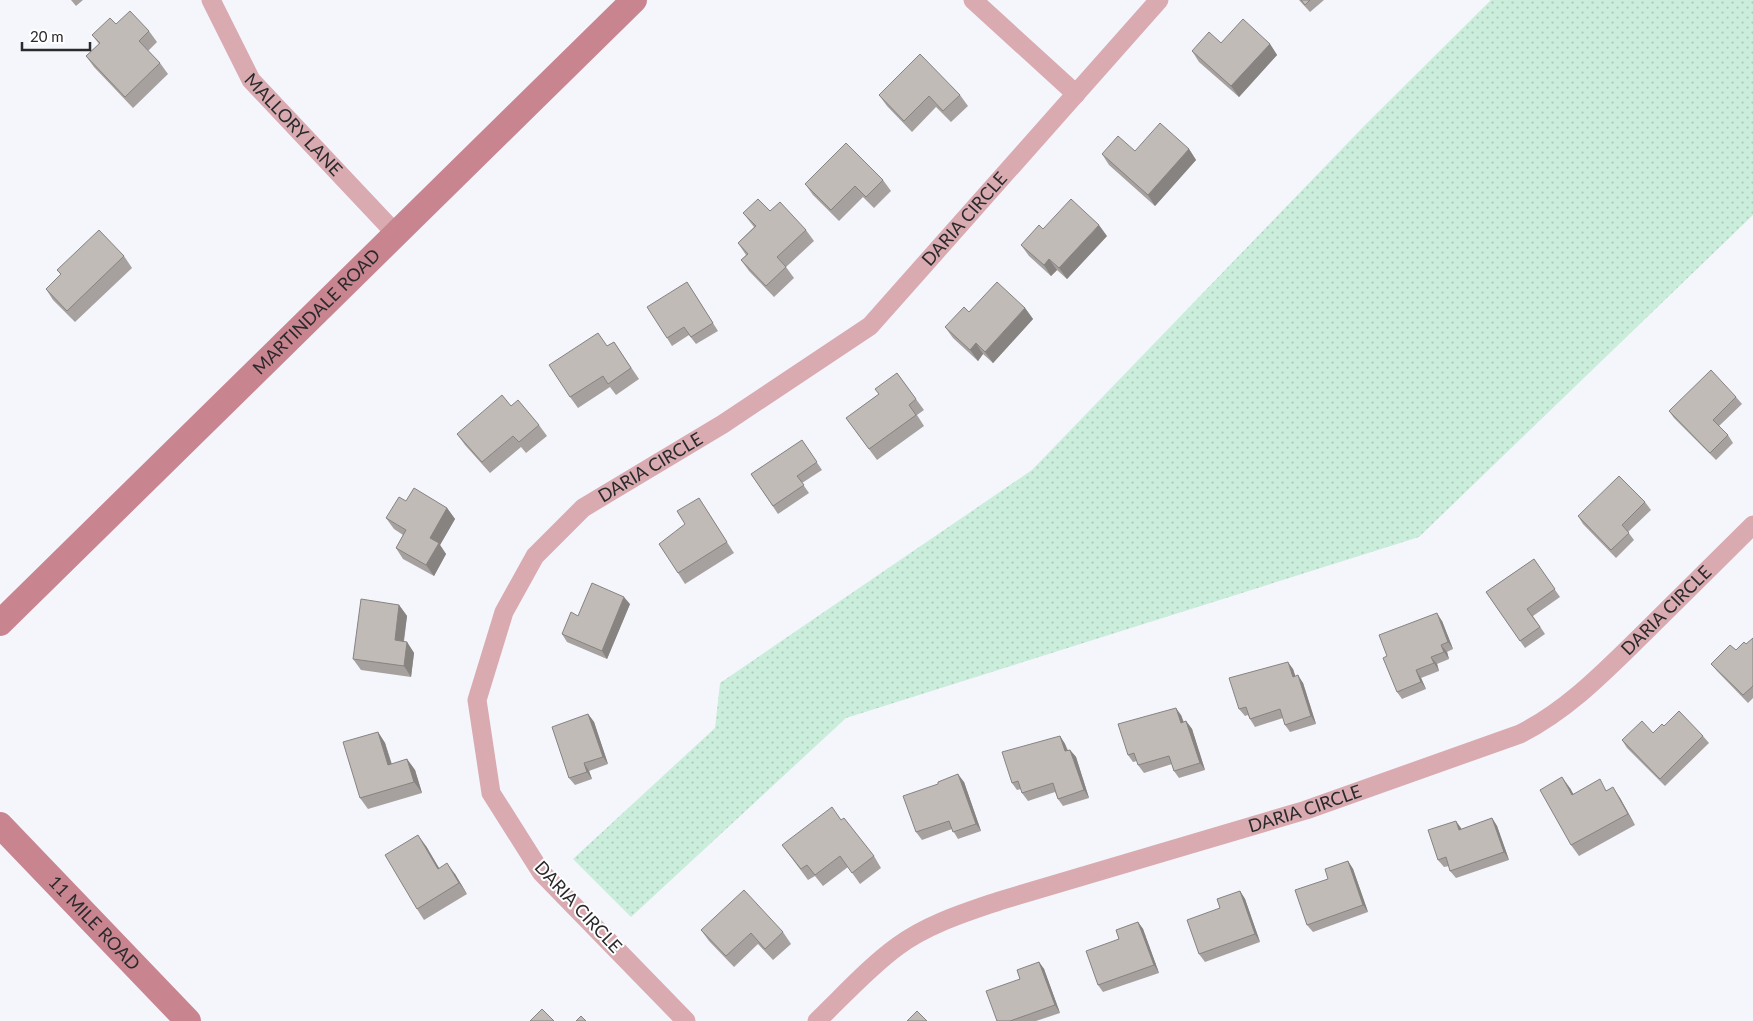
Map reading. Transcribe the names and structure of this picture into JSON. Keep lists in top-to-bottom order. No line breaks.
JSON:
{"streets":{"street":["MALLORY LANE","DARIA CIRCLE","MARTINDALE ROAD","11 MILE ROAD"]},"crossings":[["MALLORY LANE","MARTINDALE ROAD"]],"scale_bar":"20 m"}
